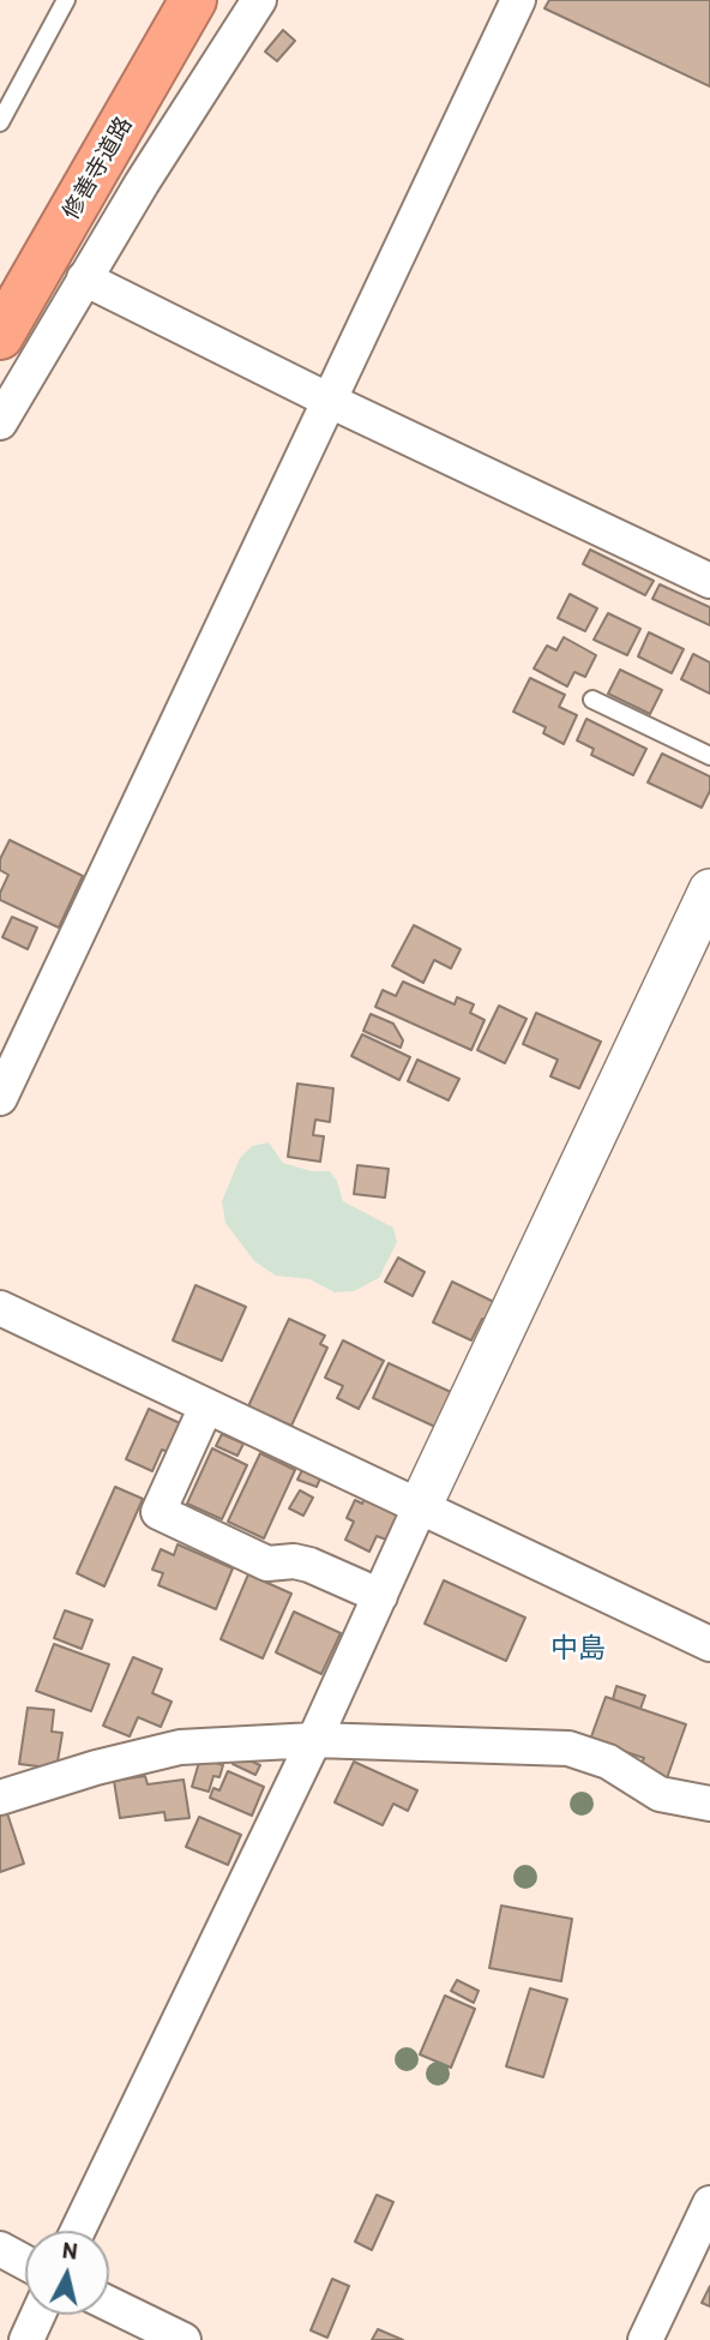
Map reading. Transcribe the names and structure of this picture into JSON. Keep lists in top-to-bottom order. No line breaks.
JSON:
{"streets":{"highway":["修善寺道路"]},"districts":["中島"],"north":"top"}
